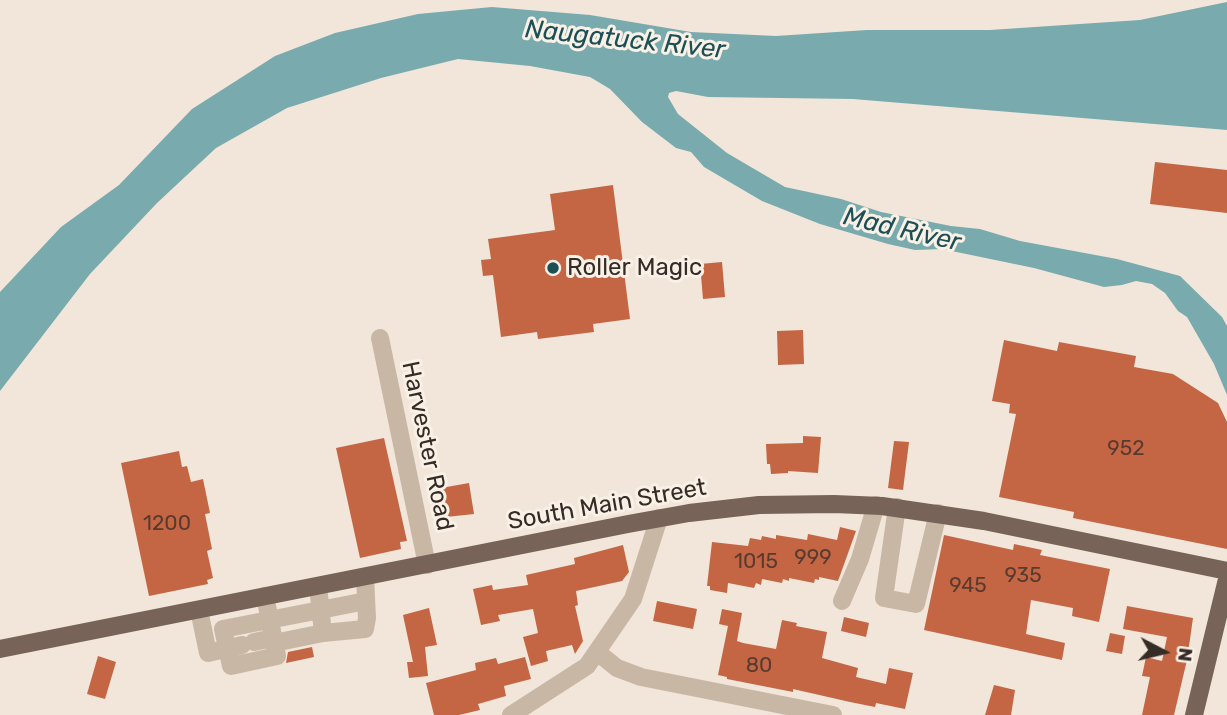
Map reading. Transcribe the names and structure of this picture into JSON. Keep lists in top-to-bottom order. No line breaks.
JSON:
{"streets":{"main road":["South Main Street"],"street":["Harvester Road"]},"crossings":[["Harvester Road","South Main Street"]],"water":["Naugatuck River","Mad River"],"places":["Roller Magic"],"house_numbers":["952","1200","999","1015","935","945","80"],"north":"right"}
